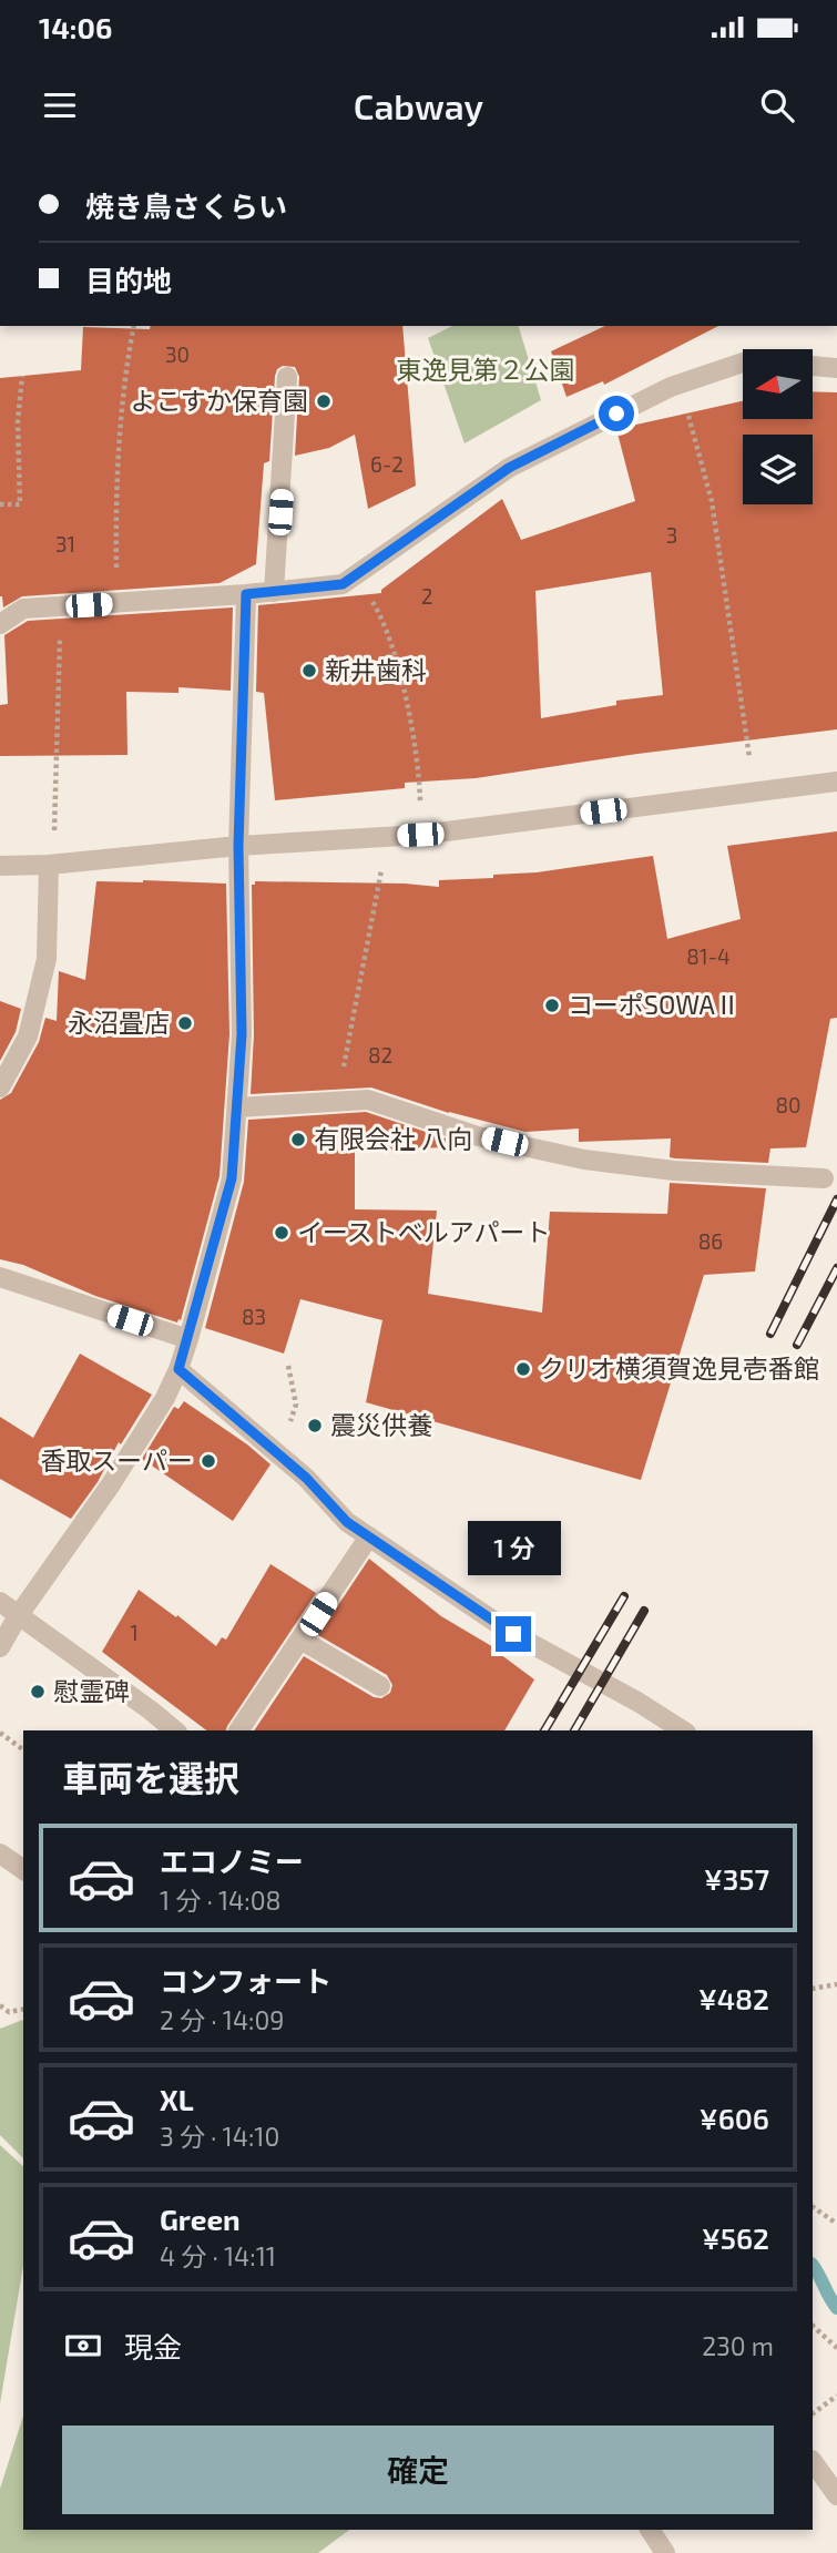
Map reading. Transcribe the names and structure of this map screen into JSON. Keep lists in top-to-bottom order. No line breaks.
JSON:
{"parks":["東逸見第２公園"],"places":["よこすか保育園","新井歯科","コーポSOWAⅡ","永沼畳店","有限会社 八向","イーストベルアパート","クリオ横須賀逸見壱番館","震災供養","香取スーパー","慰霊碑"],"house_numbers":["30","6-2","3","31","2","81-4","82","80","86","83","1"],"north":"left","page":{"status":"14:06","header":"Cabway","banner":["焼き鳥さくらい","目的地"],"bubble":"1 分","heading":"車両を選択","list":[{"name":"エコノミー","note":"1 分 · 14:08","value":"¥357"},{"name":"コンフォート","note":"2 分 · 14:09","value":"¥482"},{"name":"XL","note":"3 分 · 14:10","value":"¥606"},{"name":"Green","note":"4 分 · 14:11","value":"¥562"}],"pay":["現金","230 m"],"buttons":"確定"}}
